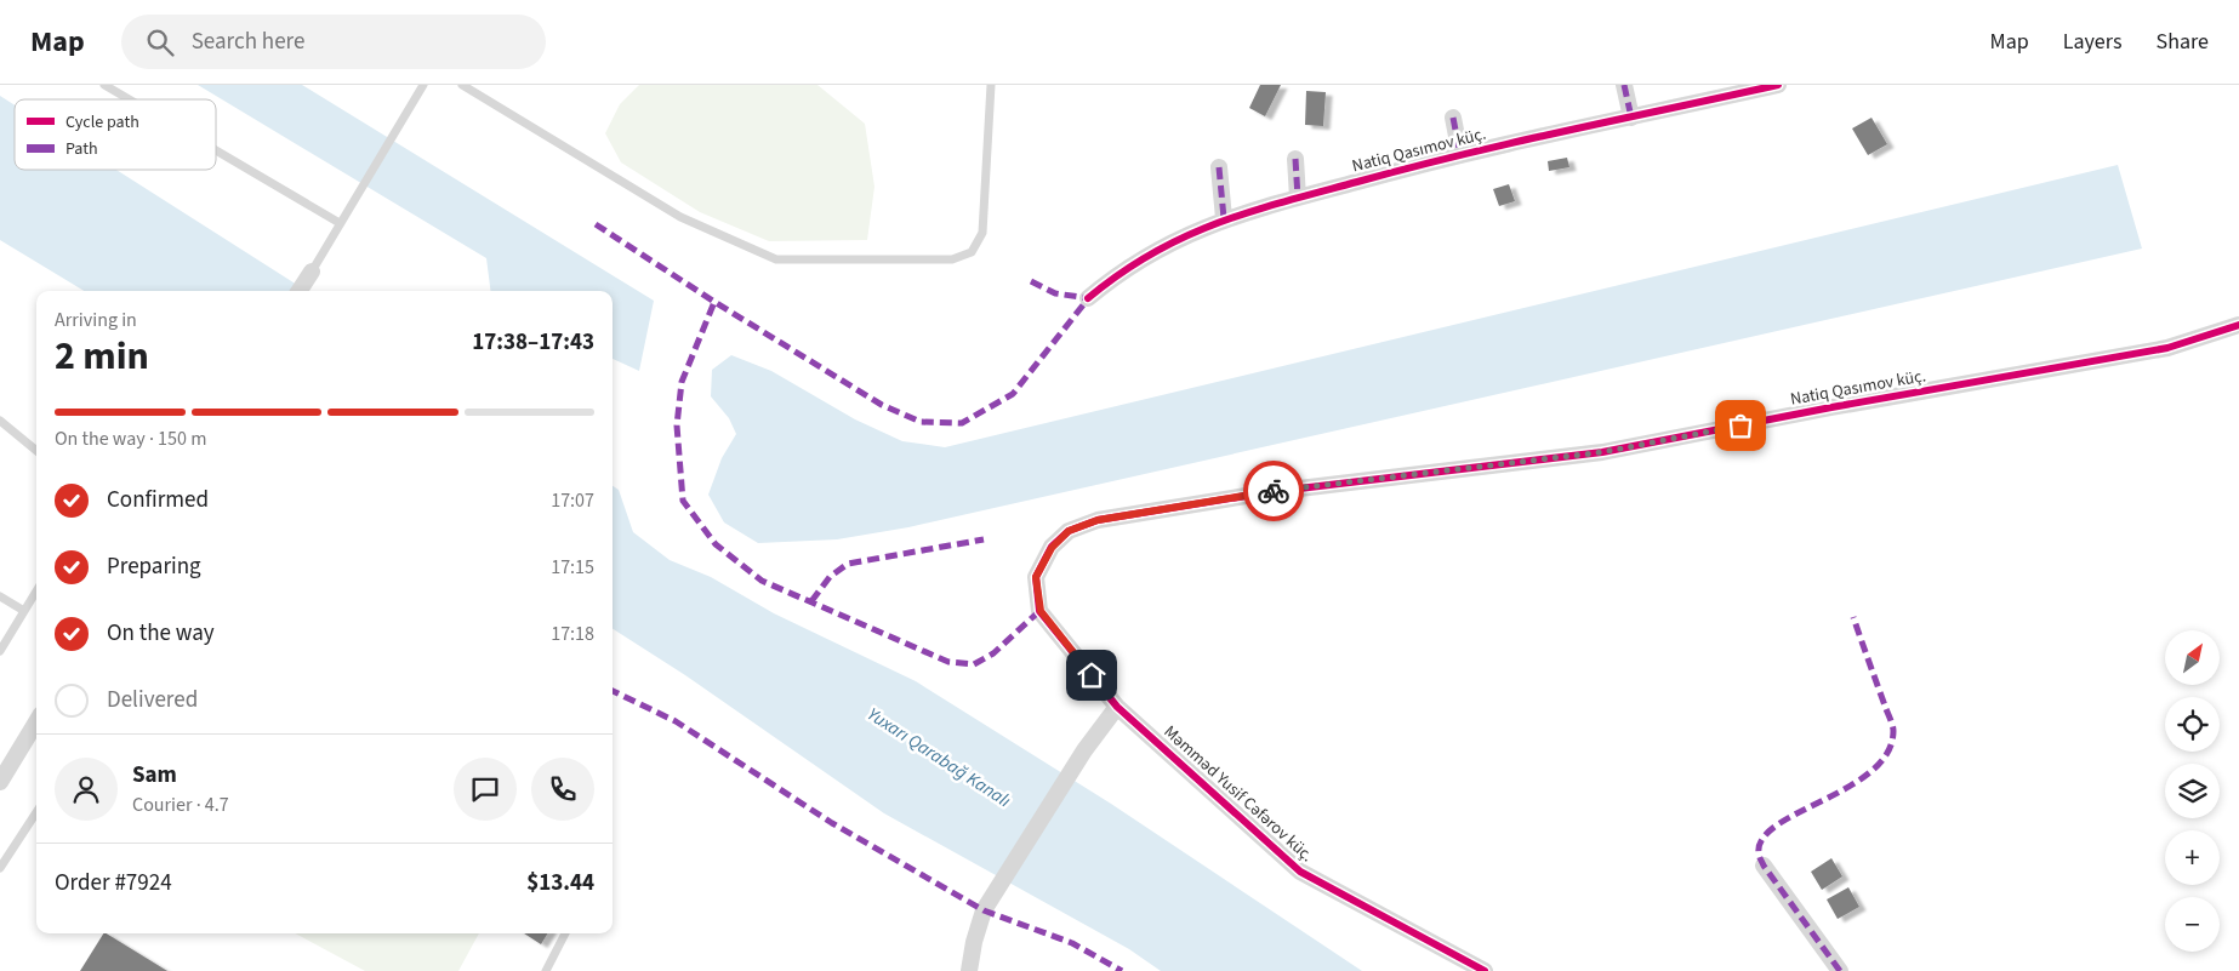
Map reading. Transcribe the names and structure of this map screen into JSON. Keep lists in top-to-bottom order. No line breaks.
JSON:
{"streets":{"street":["Natiq Qasımov küç.","Məmməd Yusif Cəfərov küç."]},"crossings":[["Natiq Qasımov küç.","Məmməd Yusif Cəfərov küç."]],"water":["Yuxarı Qarabağ Kanalı"],"legend":["Cycle path","Path"],"north":"top right","page":{"header":"Map","search":"Search here","nav":["Map","Layers","Share"],"heading":["2 min","Arriving in","17:38–17:43"],"panel":["Sam","Courier · 4.7","Order #7924","$13.44"],"bar":"On the way · 150 m","list":[["Confirmed","17:07"],["Preparing","17:15"],["On the way","17:18"],"Delivered"],"map_buttons":["+","−"]}}
